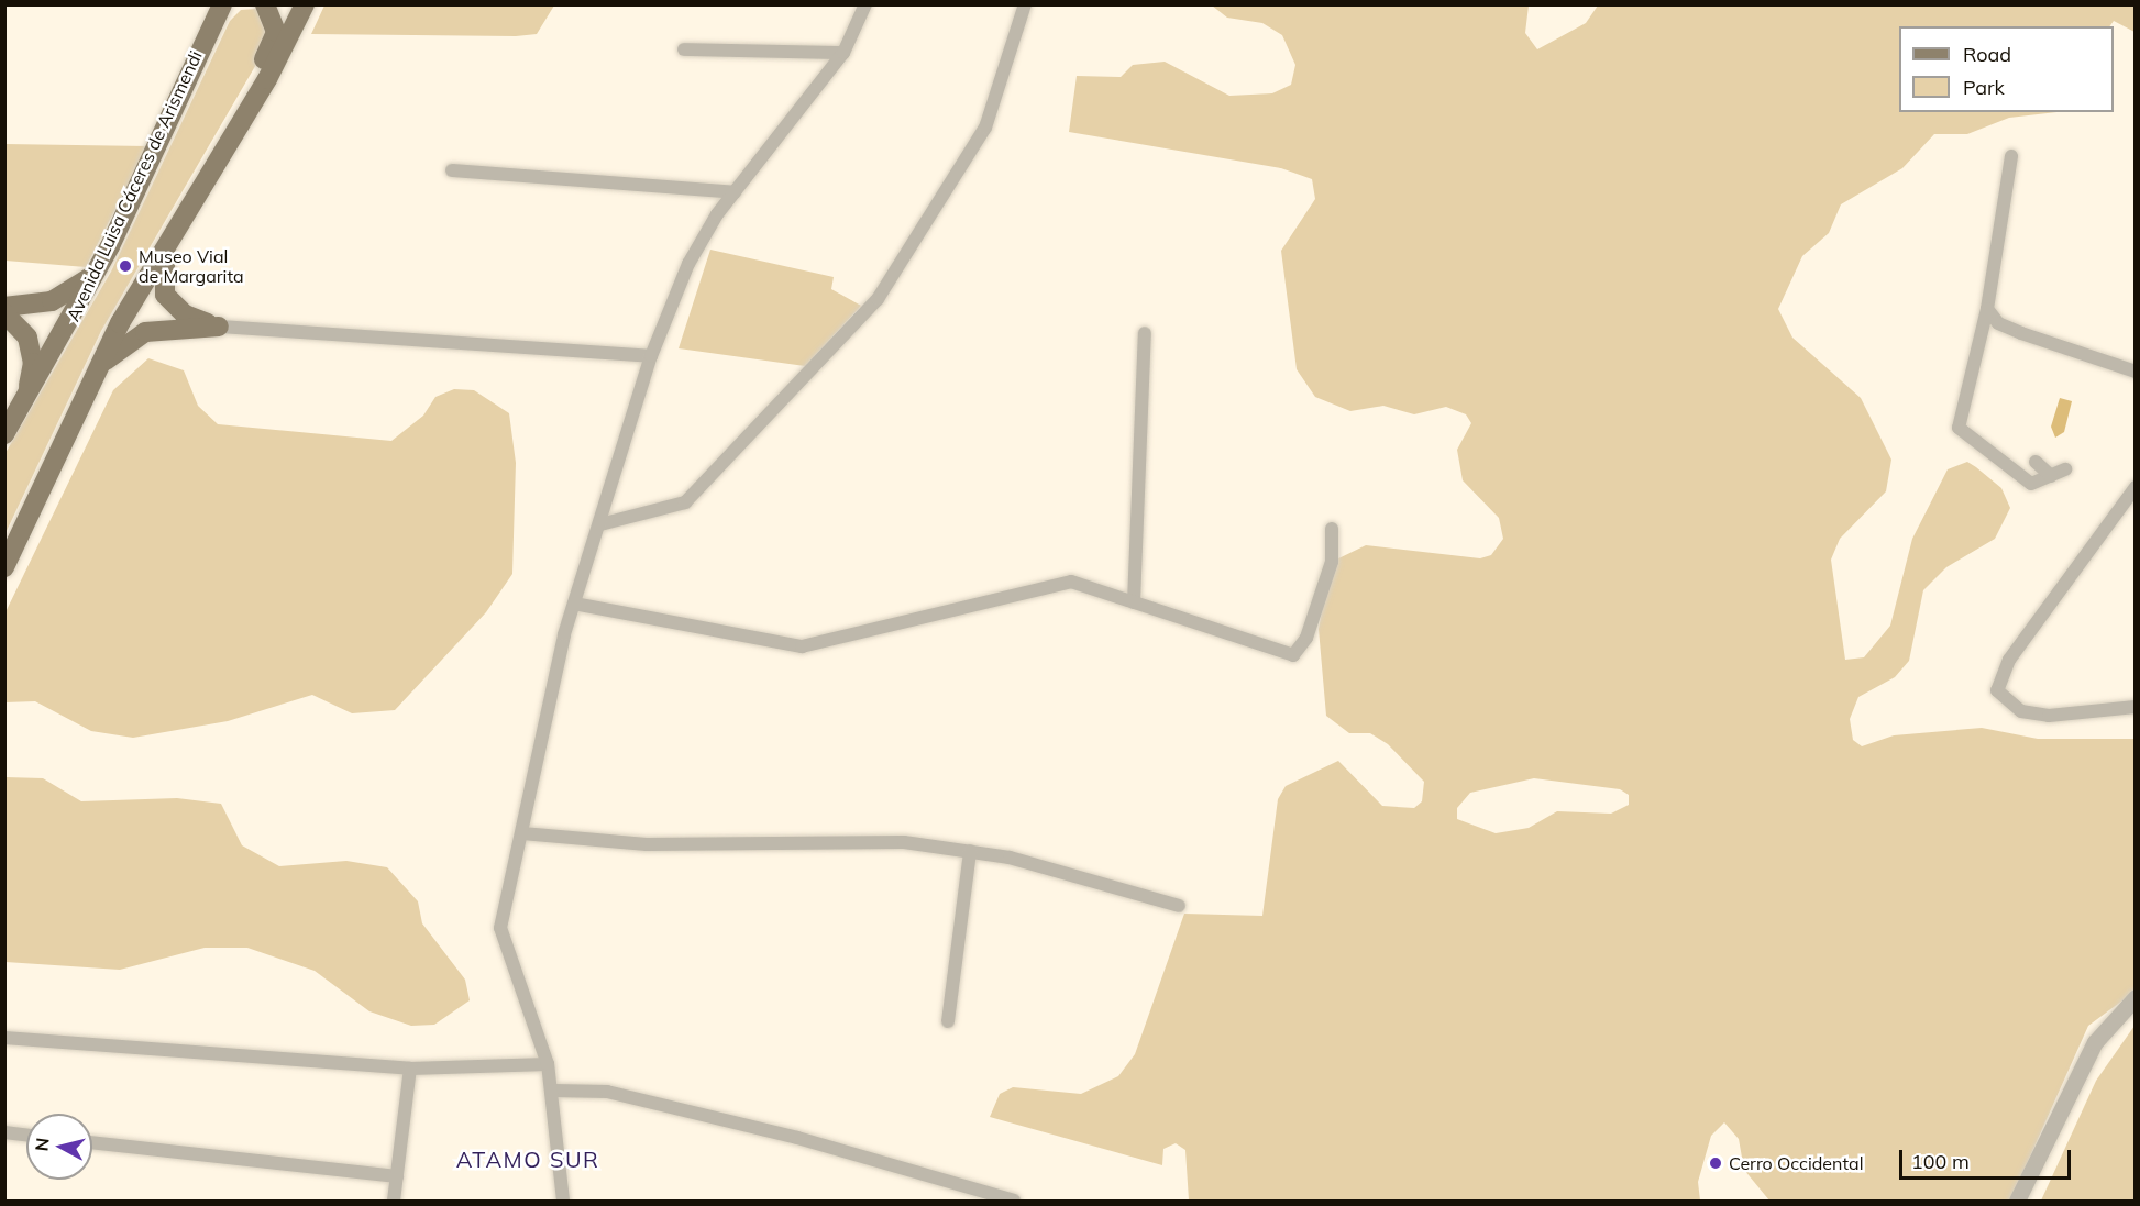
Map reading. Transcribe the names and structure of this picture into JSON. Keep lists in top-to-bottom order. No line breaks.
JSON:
{"streets":{"main road":["Avenida Luisa Cáceres de Arismendi"]},"districts":["ATAMO SUR"],"places":["Museo Vial de Margarita","Cerro Occidental"],"legend":["Road","Park"],"scale_bar":"100 m","north":"left"}
